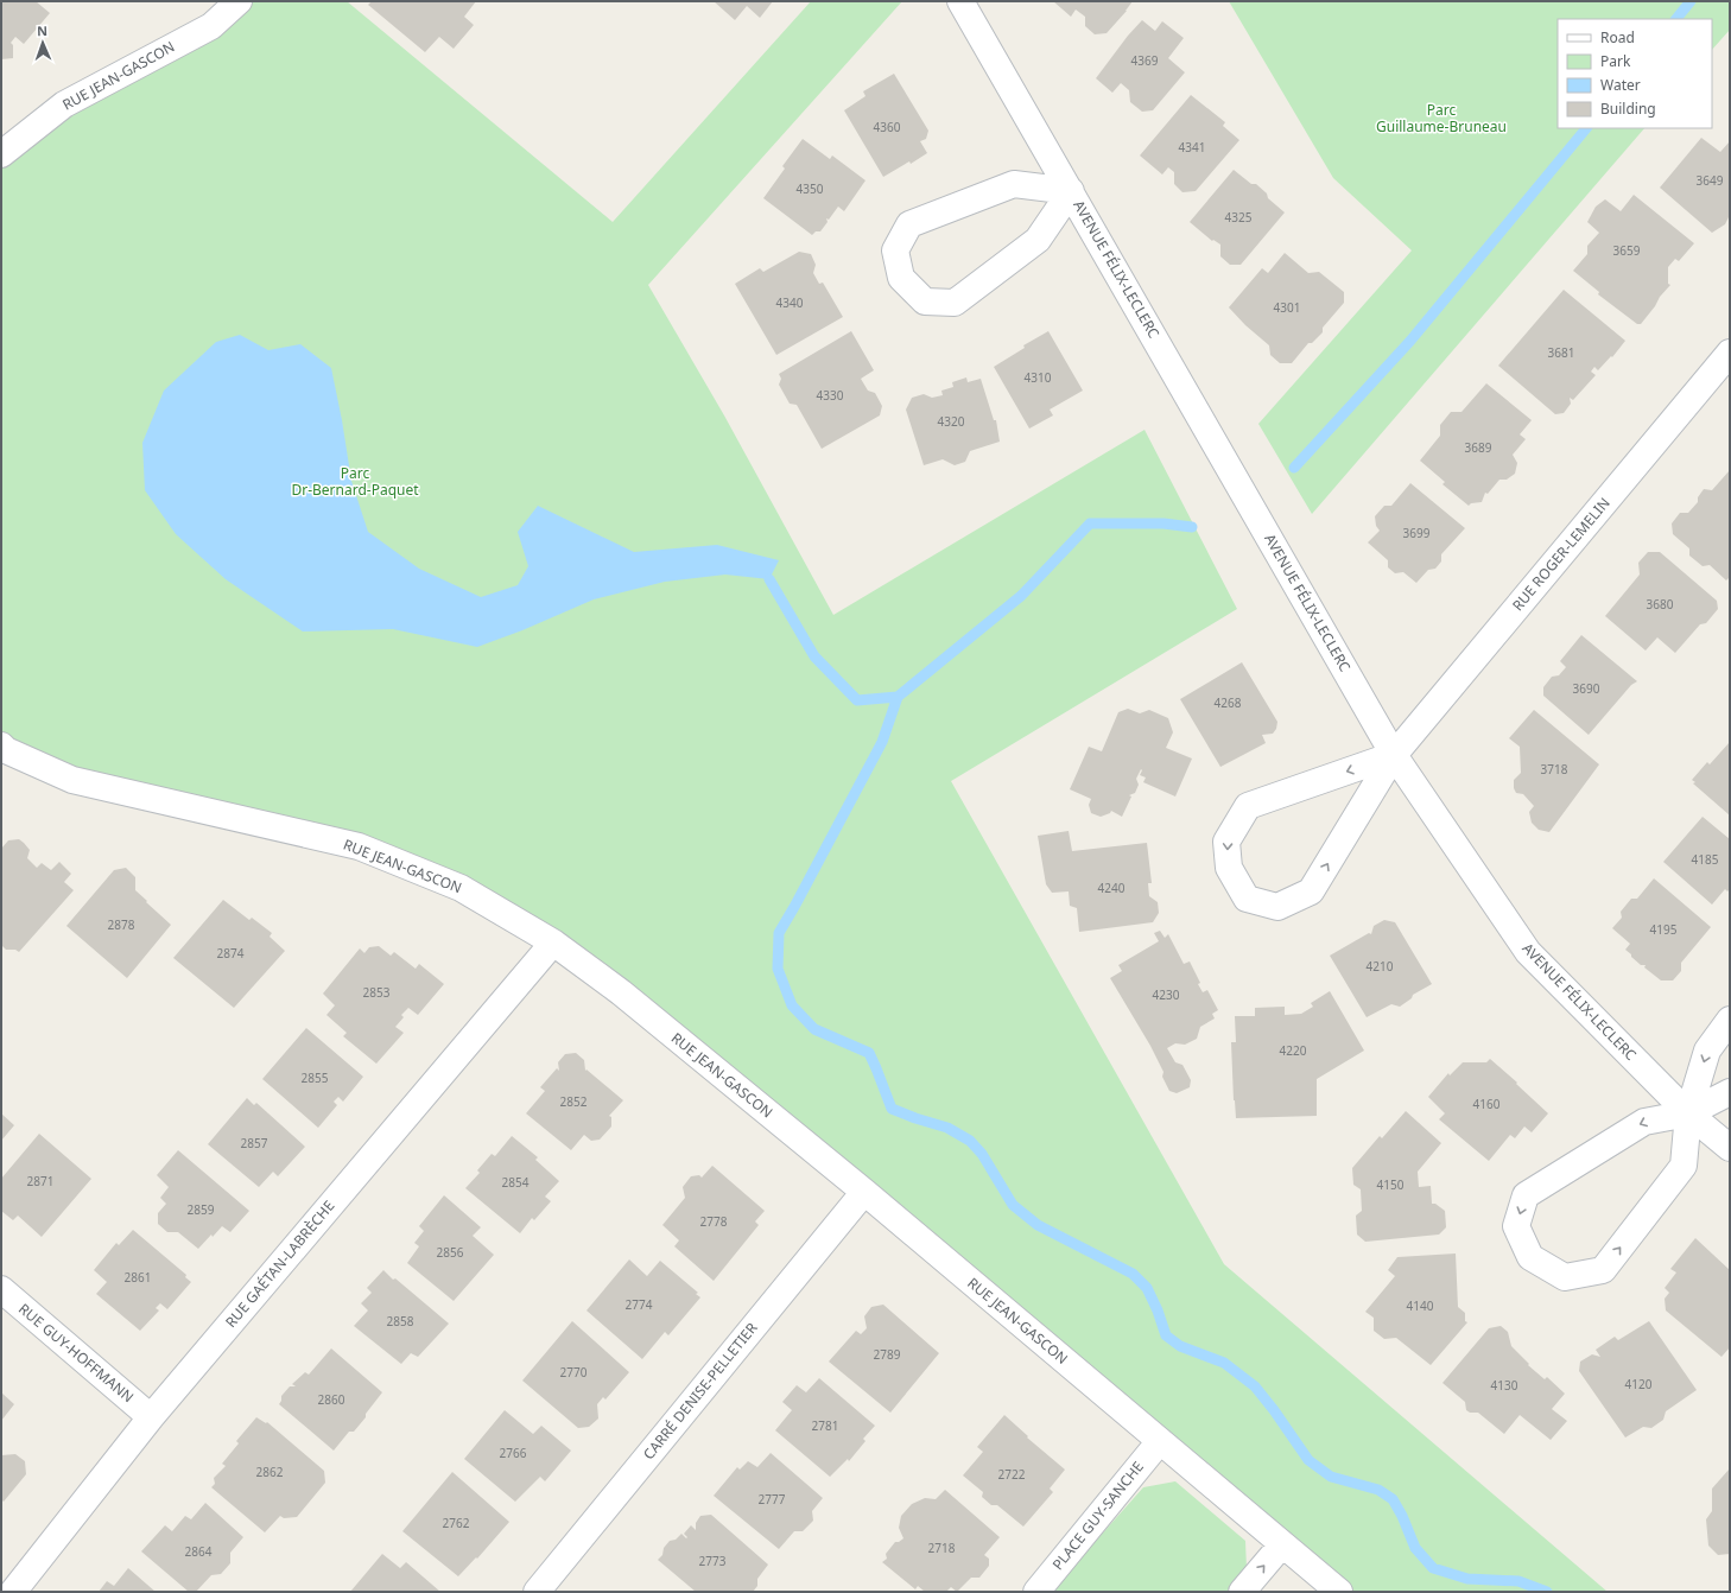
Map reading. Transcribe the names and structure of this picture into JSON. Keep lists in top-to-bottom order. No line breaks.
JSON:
{"streets":{"street":["RUE JEAN-GASCON","AVENUE FÉLIX-LECLERC","RUE ROGER-LEMELIN","RUE GAÉTAN-LABRÈCHE","RUE GUY-HOFFMANN","CARRÉ DENISE-PELLETIER","PLACE GUY-SANCHE"]},"crossings":[["RUE JEAN-GASCON","RUE GAÉTAN-LABRÈCHE"],["RUE JEAN-GASCON","CARRÉ DENISE-PELLETIER"],["RUE JEAN-GASCON","PLACE GUY-SANCHE"],["AVENUE FÉLIX-LECLERC","RUE ROGER-LEMELIN"],["RUE GAÉTAN-LABRÈCHE","RUE GUY-HOFFMANN"]],"parks":["Parc Guillaume-Bruneau","Parc Dr-Bernard-Paquet"],"house_numbers":["4369","4360","4341","3649","4350","4325","3659","4340","4301","3681","4310","4330","4320","3689","3699","3680","3690","4268","3718","4185","4240","2878","4195","2874","4210","2853","4230","4220","2855","2852","4160","2857","2871","2854","4150","2859","2778","2856","2861","2774","4140","2858","2789","2770","4120","4130","2860","2781","2766","2862","2722","2777","2762","2718","2864","2773"],"legend":["Road","Park","Water","Building"],"north":"top"}
